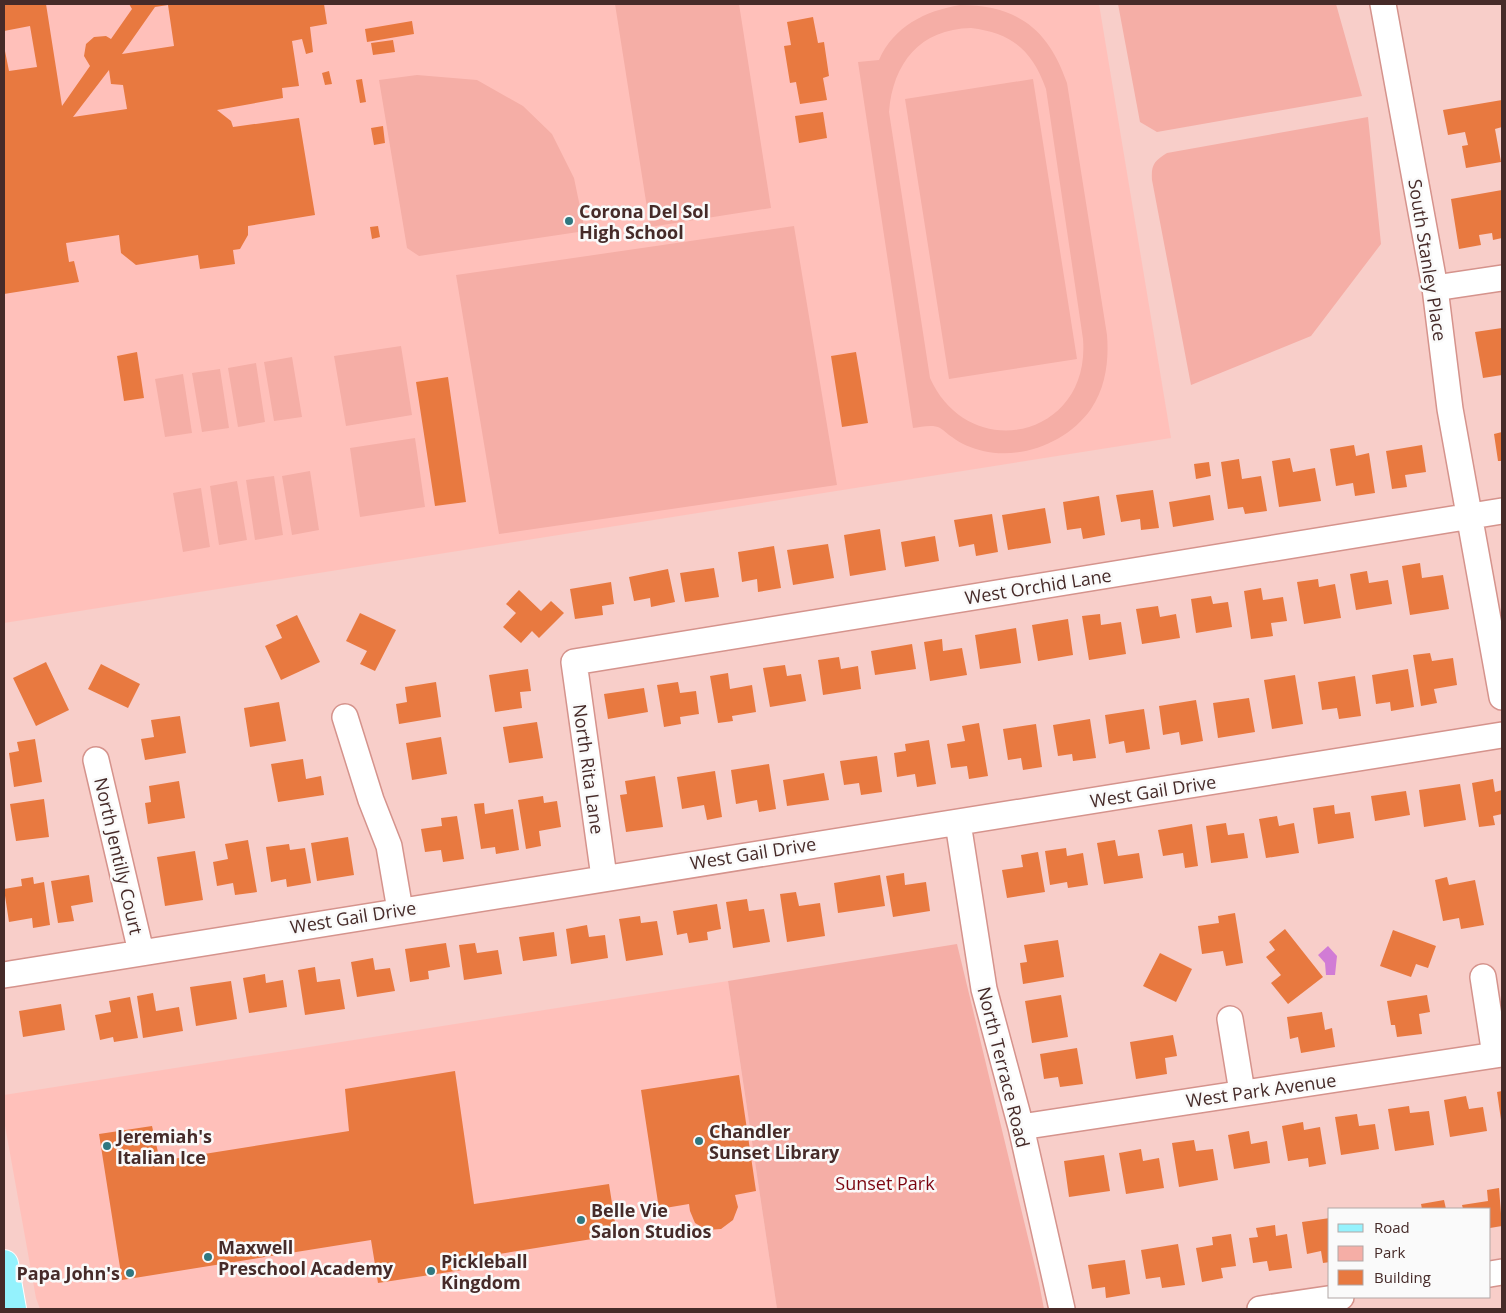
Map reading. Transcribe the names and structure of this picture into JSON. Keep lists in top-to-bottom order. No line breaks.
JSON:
{"streets":{"street":["South Stanley Place","West Orchid Lane","North Rita Lane","West Gail Drive","North Jentilly Court","North Terrace Road","West Park Avenue"]},"crossings":[["South Stanley Place","West Orchid Lane"],["West Orchid Lane","North Rita Lane"],["North Rita Lane","West Gail Drive"],["West Gail Drive","North Jentilly Court"],["West Gail Drive","North Terrace Road"],["North Terrace Road","West Park Avenue"]],"parks":["Sunset Park"],"places":["Corona Del Sol High School","Chandler Sunset Library","Jeremiah's Italian Ice","Belle Vie Salon Studios","Maxwell Preschool Academy","Pickleball Kingdom","Papa John's"],"legend":["Road","Park","Building"]}
